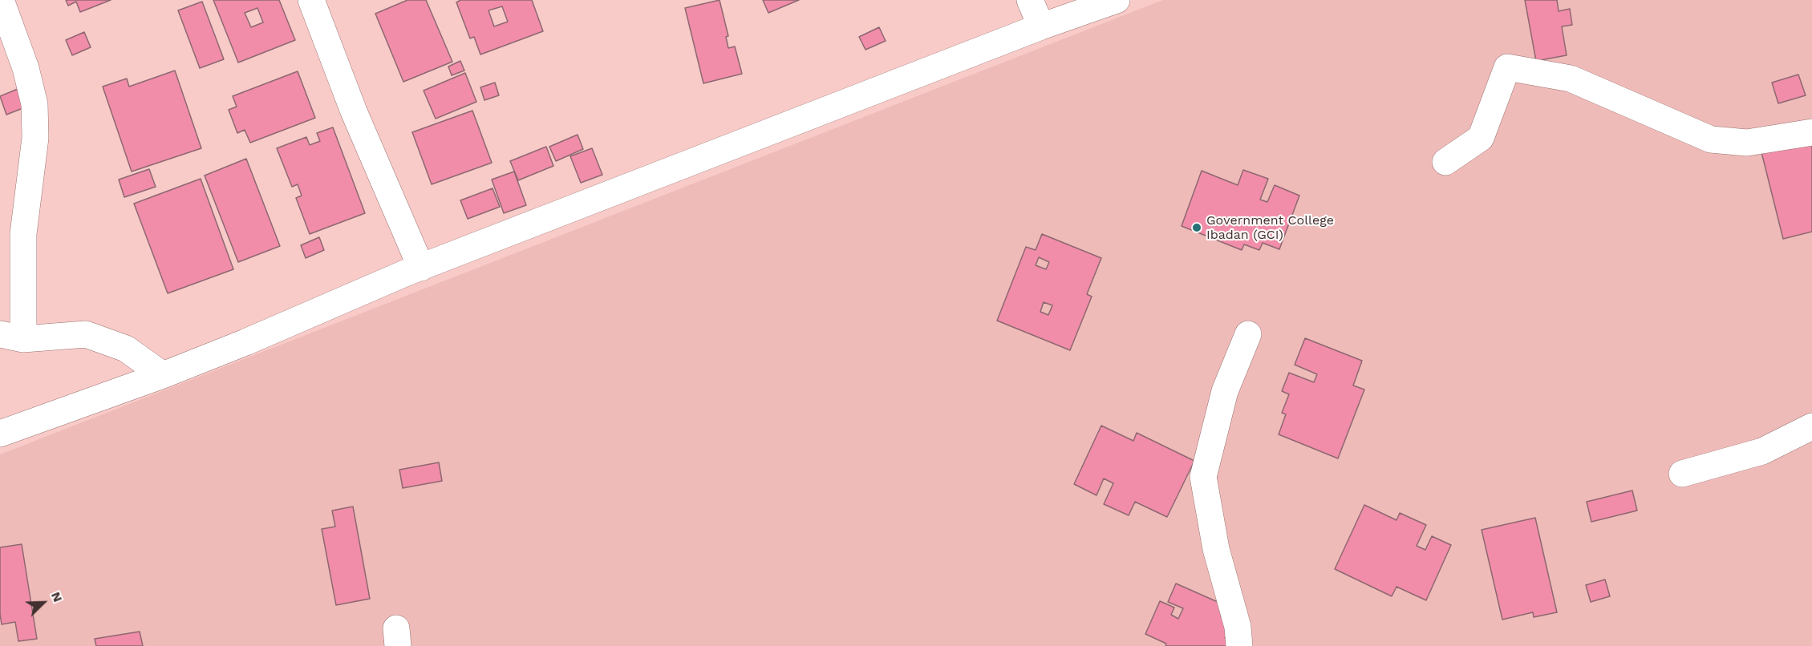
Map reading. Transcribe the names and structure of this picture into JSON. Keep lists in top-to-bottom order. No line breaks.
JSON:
{"places":["Government College Ibadan (GCI)"],"north":"top right"}
